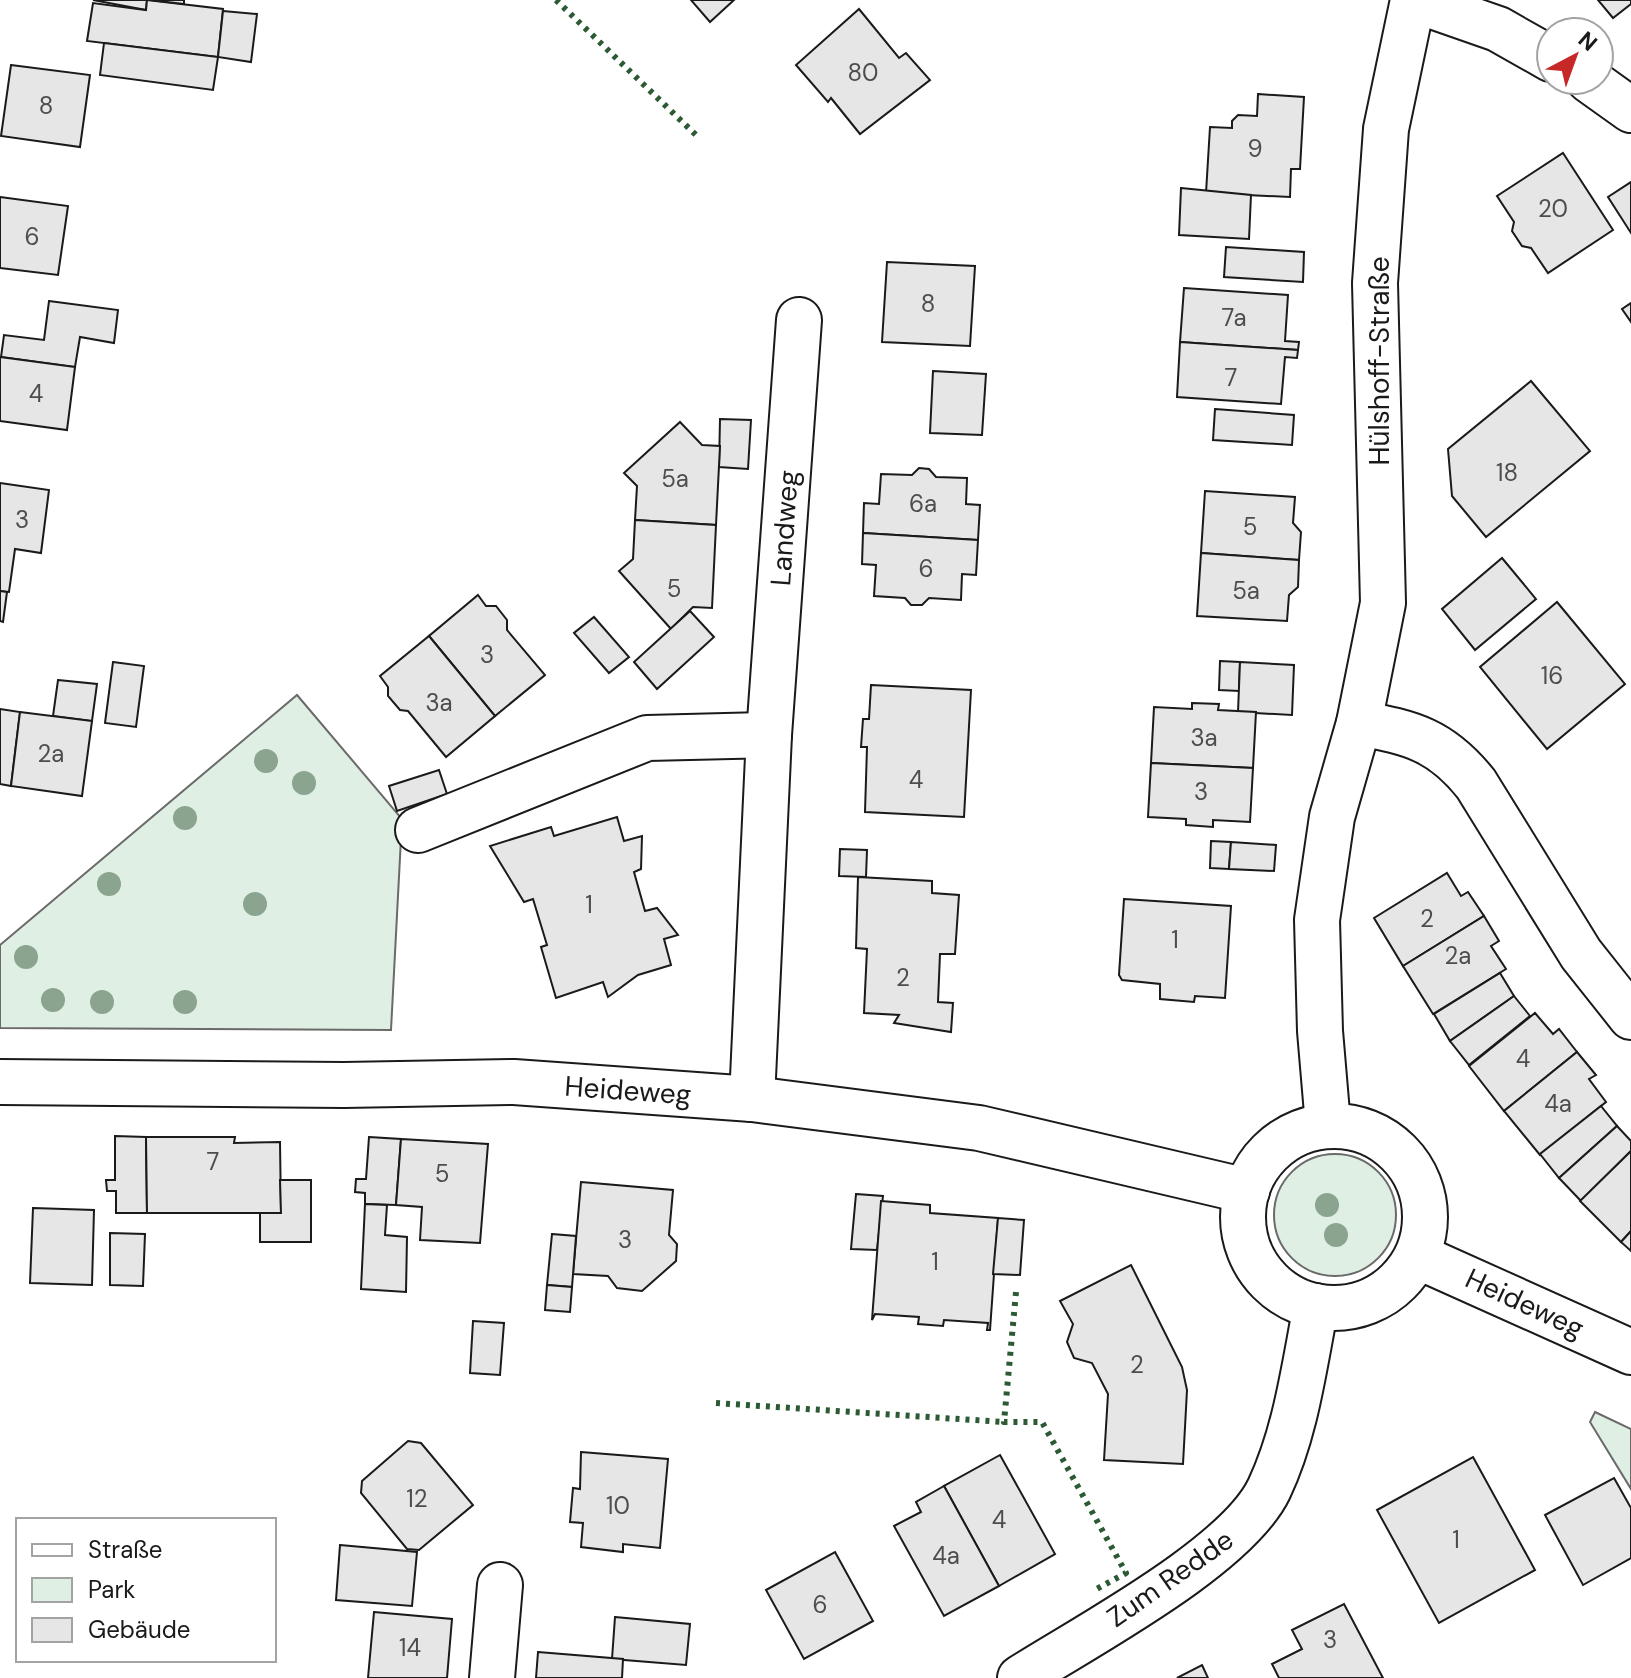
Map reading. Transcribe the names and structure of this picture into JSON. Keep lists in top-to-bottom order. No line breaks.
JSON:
{"streets":{"street":["Hülshoff-Straße","Landweg","Heideweg","Zum Redde"]},"crossings":[["Hülshoff-Straße","Heideweg"],["Hülshoff-Straße","Zum Redde"],["Landweg","Heideweg"],["Heideweg","Zum Redde"]],"house_numbers":["80","8","9","20","6","8","7a","7","4","18","5a","6a","3","5","6","5","5a","3","16","3a","3a","2a","4","3","1","2","1","2a","2","4","4a","7","5","3","1","2","12","10","4","1","4a","6","3","14"],"legend":["Straße","Park","Gebäude"],"north":"top right"}
